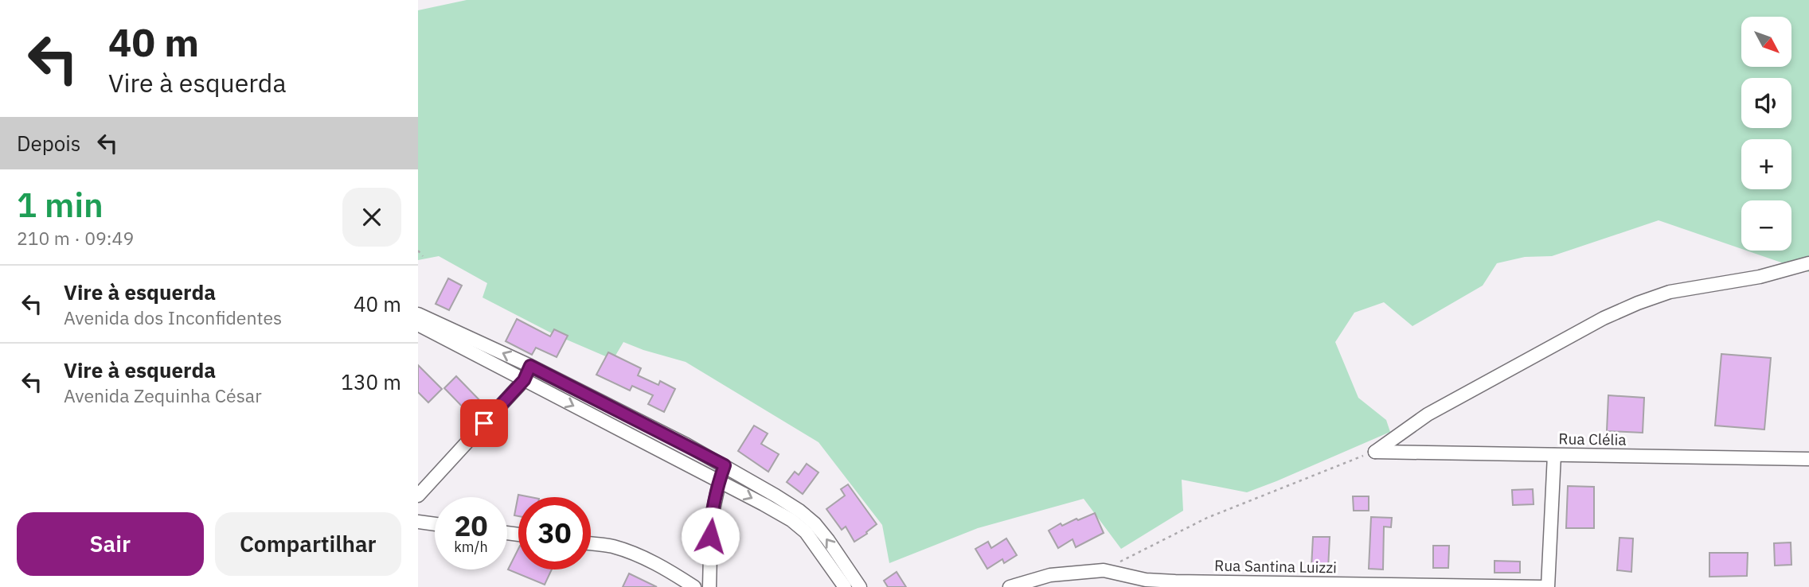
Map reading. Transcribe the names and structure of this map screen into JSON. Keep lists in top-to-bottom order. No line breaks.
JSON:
{"streets":{"street":["Rua Clélia","Rua Santina Luizzi"]},"north":"bottom right","page":{"turn":["40 m","Vire à esquerda"],"map_buttons":["+","−"],"then":"Depois","heading":["1 min","210 m · 09:49"],"list":[{"name":"Vire à esquerda","note":"Avenida dos Inconfidentes","value":"40 m"},{"name":"Vire à esquerda","note":"Avenida Zequinha César","value":"130 m"}],"speed":"20 km/h","limit":"30","buttons":["Sair","Compartilhar"]}}
